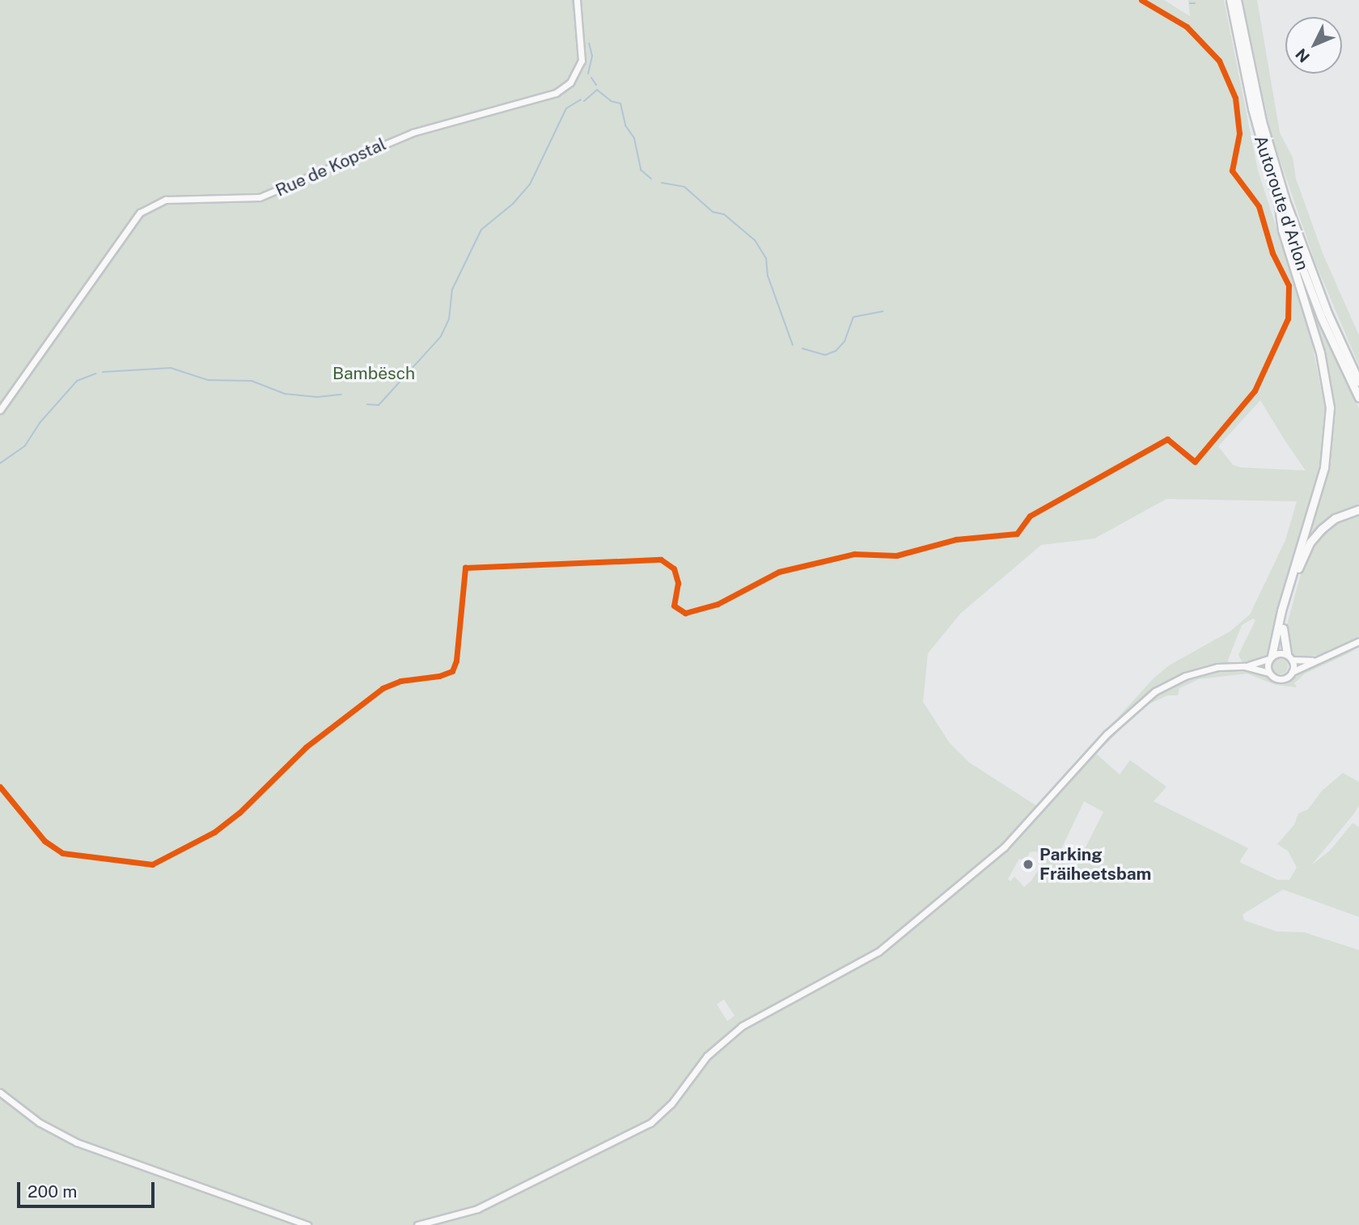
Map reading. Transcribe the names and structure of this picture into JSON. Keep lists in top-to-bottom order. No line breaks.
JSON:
{"streets":{"highway":["Autoroute d'Arlon"],"main road":["Rue de Kopstal"]},"parks":["Bambësch"],"places":["Parking Fräiheetsbam"],"scale_bar":"200 m","north":"bottom left"}
